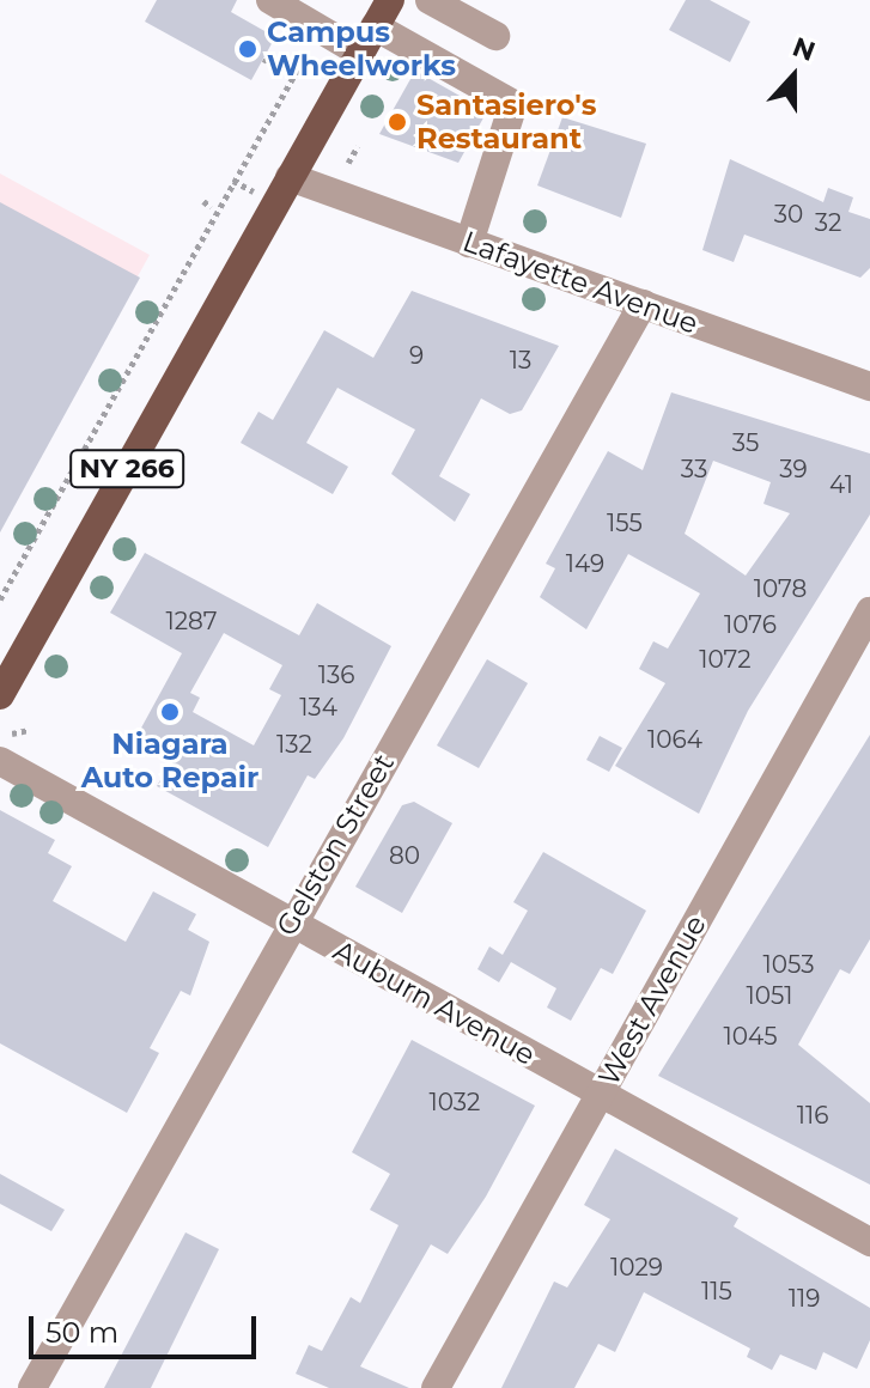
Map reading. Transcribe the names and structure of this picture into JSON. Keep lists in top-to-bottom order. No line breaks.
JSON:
{"streets":{"main road":["NY 266"],"street":["Lafayette Avenue","Gelston Street","West Avenue","Auburn Avenue"]},"crossings":[["Lafayette Avenue","NY 266"],["Lafayette Avenue","Gelston Street"],["Gelston Street","Auburn Avenue"],["West Avenue","Auburn Avenue"]],"places":["Campus Wheelworks","Santasiero's Restaurant","Niagara Auto Repair"],"house_numbers":["30","32","9","13","35","33","39","41","155","149","1078","1287","1076","1072","136","134","1064","132","80","1053","1051","1045","1032","116","1029","115","119"],"scale_bar":"50 m","north":"top"}
